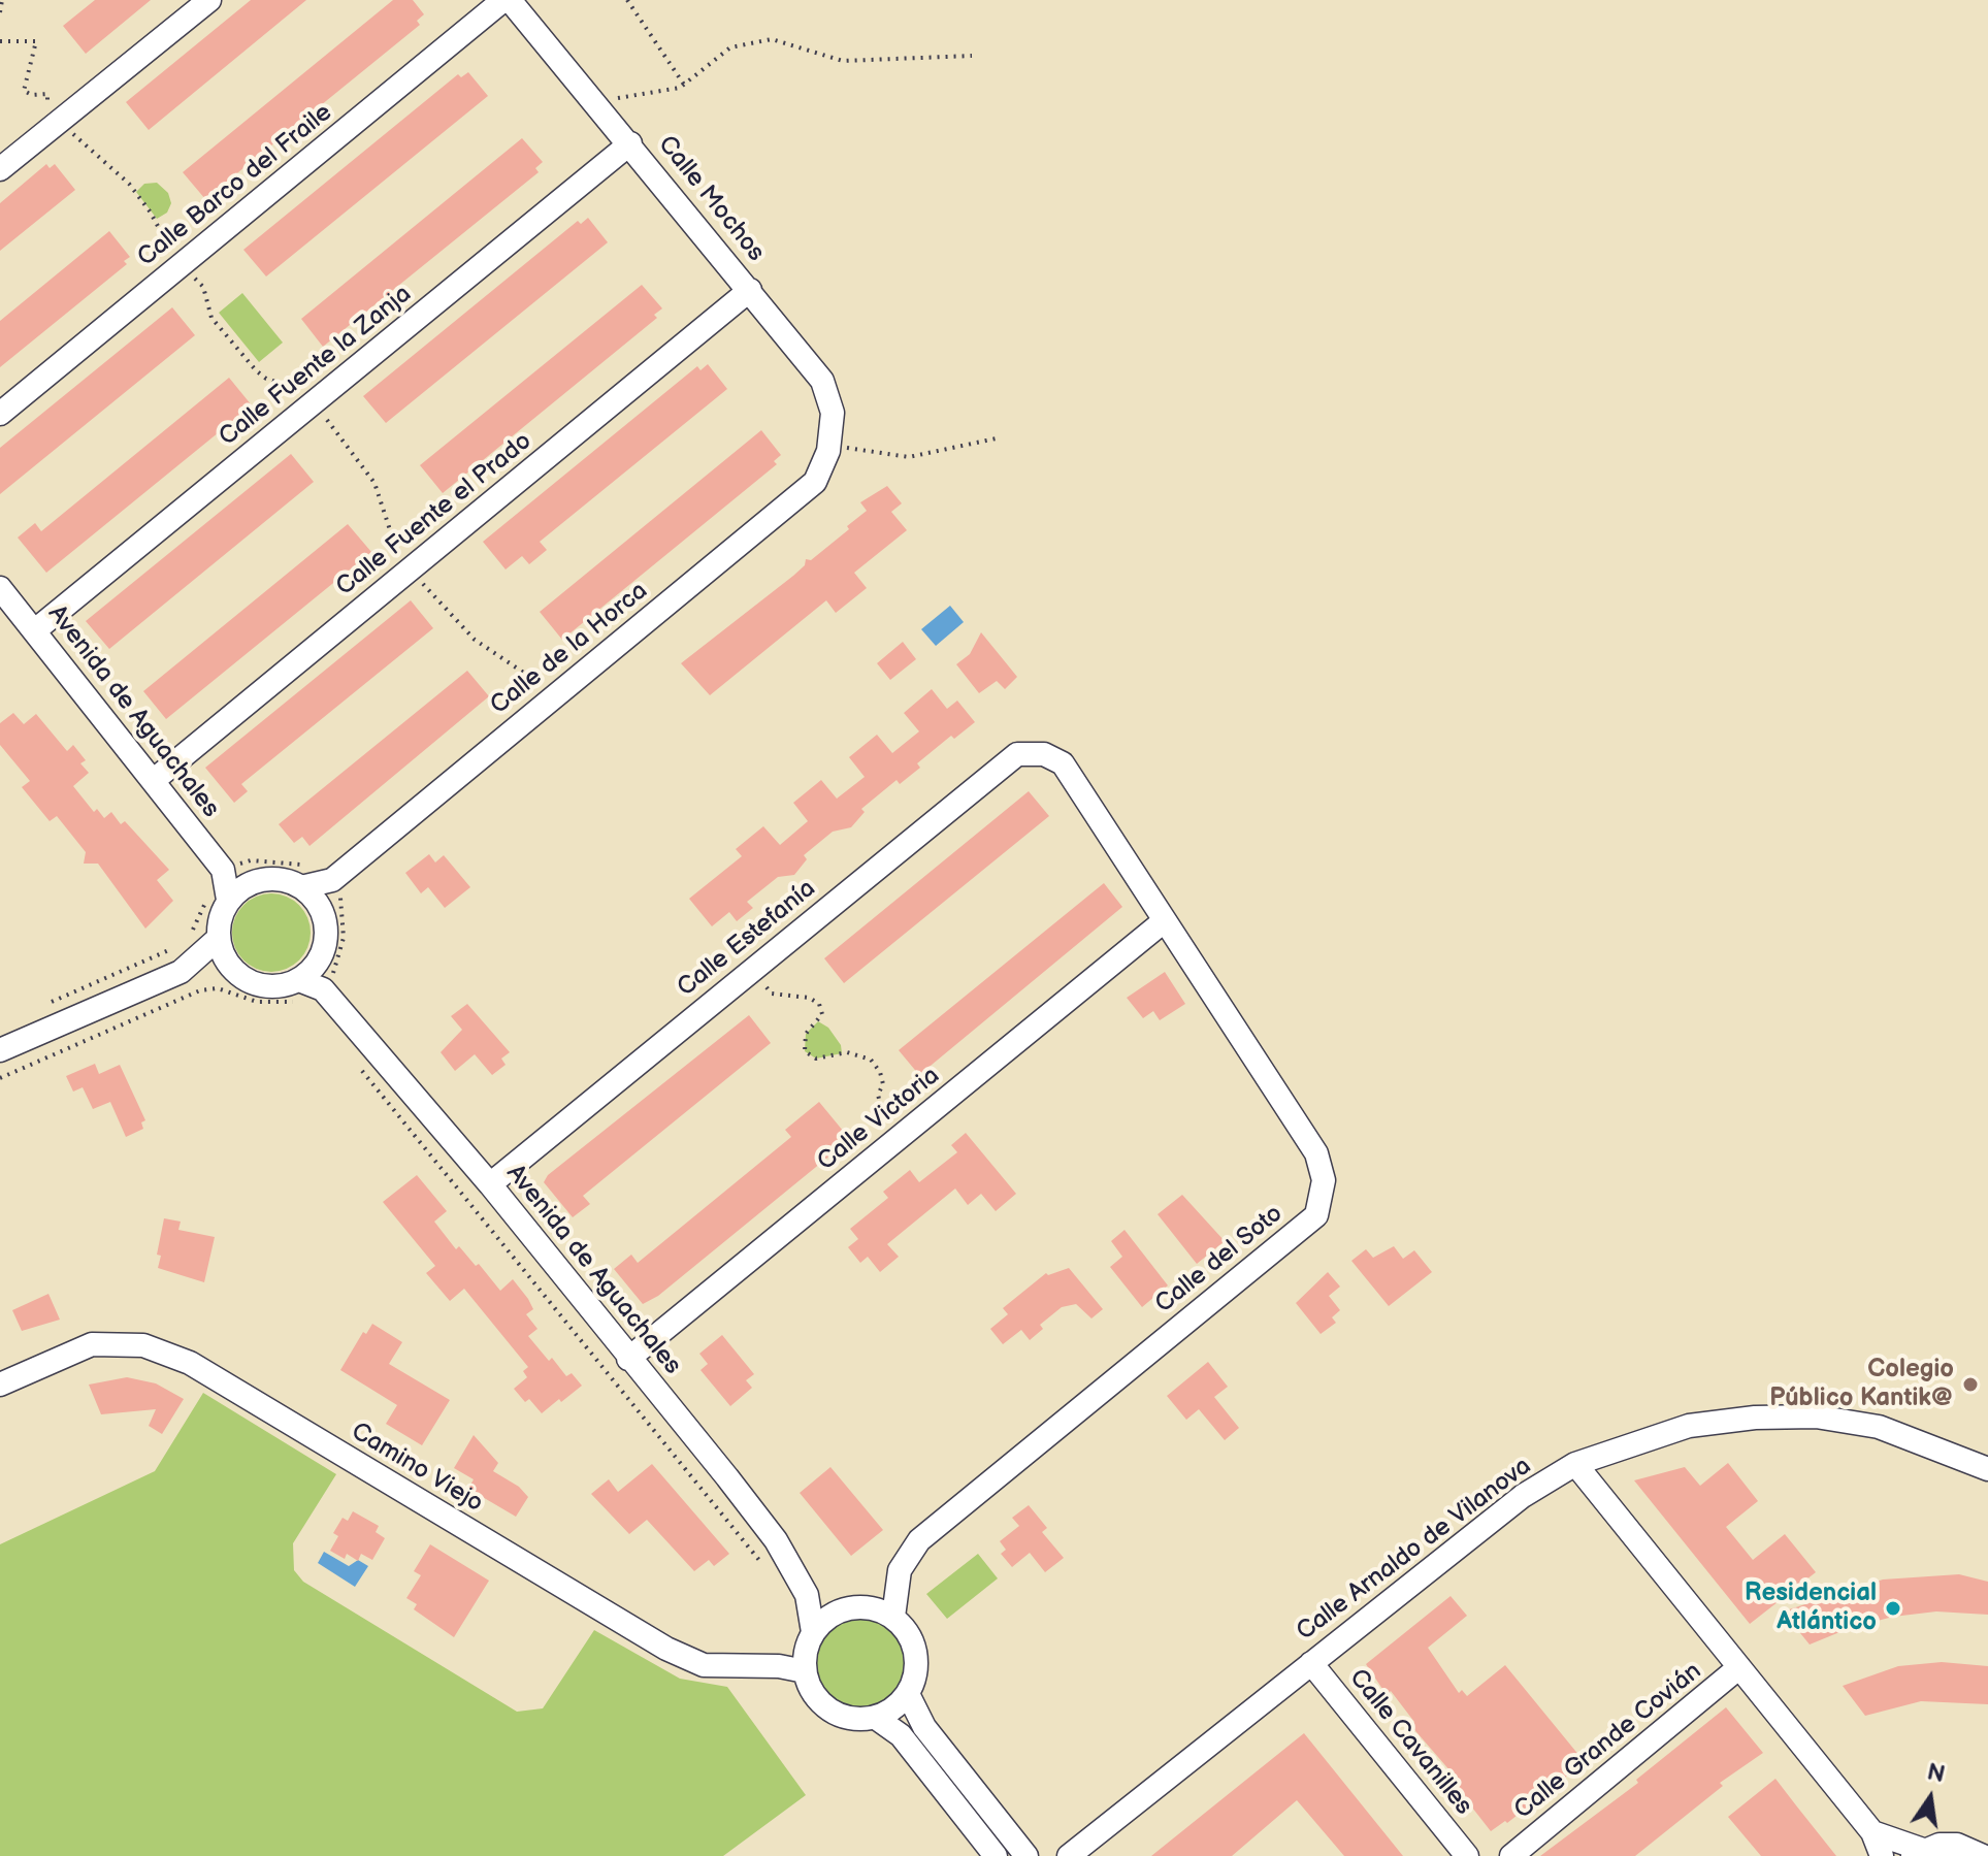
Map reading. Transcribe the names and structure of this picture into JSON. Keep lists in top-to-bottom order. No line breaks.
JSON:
{"streets":{"street":["Calle Barco del Fraile","Calle Mochos","Calle Fuente la Zanja","Calle Fuente el Prado","Calle de la Horca","Avenida de Aguachales","Calle Estefanía","Calle Victoria","Calle del Soto","Camino Viejo","Calle Arnaldo de Vilanova","Calle Grande Covián","Calle Cavanilles"]},"crossings":[["Calle Barco del Fraile","Calle Mochos"],["Calle Mochos","Calle Fuente la Zanja"],["Calle Mochos","Calle Fuente el Prado"],["Calle Mochos","Calle de la Horca"],["Calle Fuente la Zanja","Avenida de Aguachales"],["Calle Fuente el Prado","Avenida de Aguachales"],["Calle de la Horca","Avenida de Aguachales"],["Avenida de Aguachales","Calle Estefanía"],["Avenida de Aguachales","Calle Victoria"],["Avenida de Aguachales","Calle del Soto"],["Avenida de Aguachales","Camino Viejo"],["Calle Estefanía","Calle del Soto"],["Calle Victoria","Calle del Soto"],["Calle del Soto","Camino Viejo"],["Calle Arnaldo de Vilanova","Calle Cavanilles"]],"places":["Colegio Público Kantik@","Residencial Atlántico"],"north":"top"}
